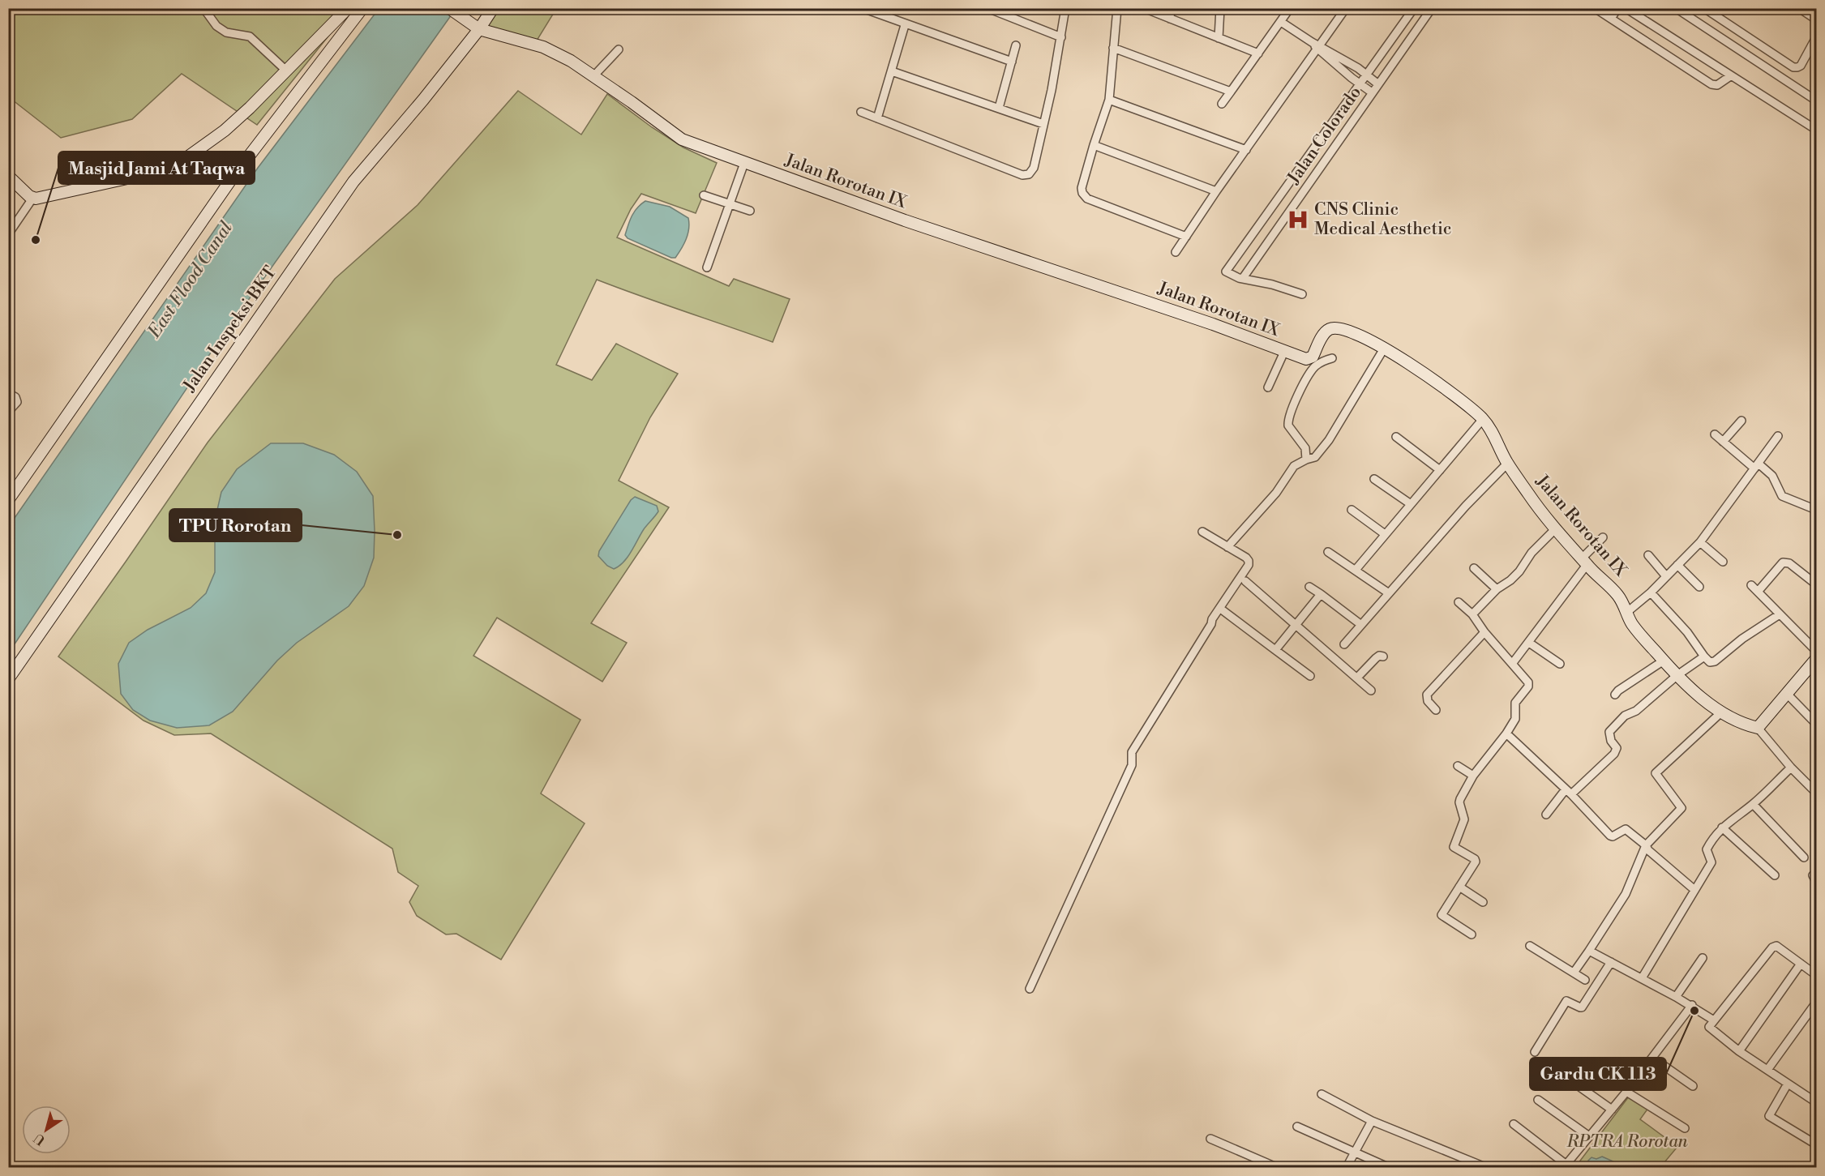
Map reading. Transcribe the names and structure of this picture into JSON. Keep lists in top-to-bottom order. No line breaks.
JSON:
{"streets":{"street":["Jalan Colorado","Jalan Rorotan IX","Jalan Inspeksi BKT"]},"crossings":[["Jalan Rorotan IX","Jalan Inspeksi BKT"]],"water":["East Flood Canal"],"parks":["RPTRA Rorotan"],"places":{"hospital":["CNS Clinic Medical Aesthetic"],"other":["Masjid Jami At Taqwa","TPU Rorotan","Gardu CK 113"]},"north":"bottom left"}
